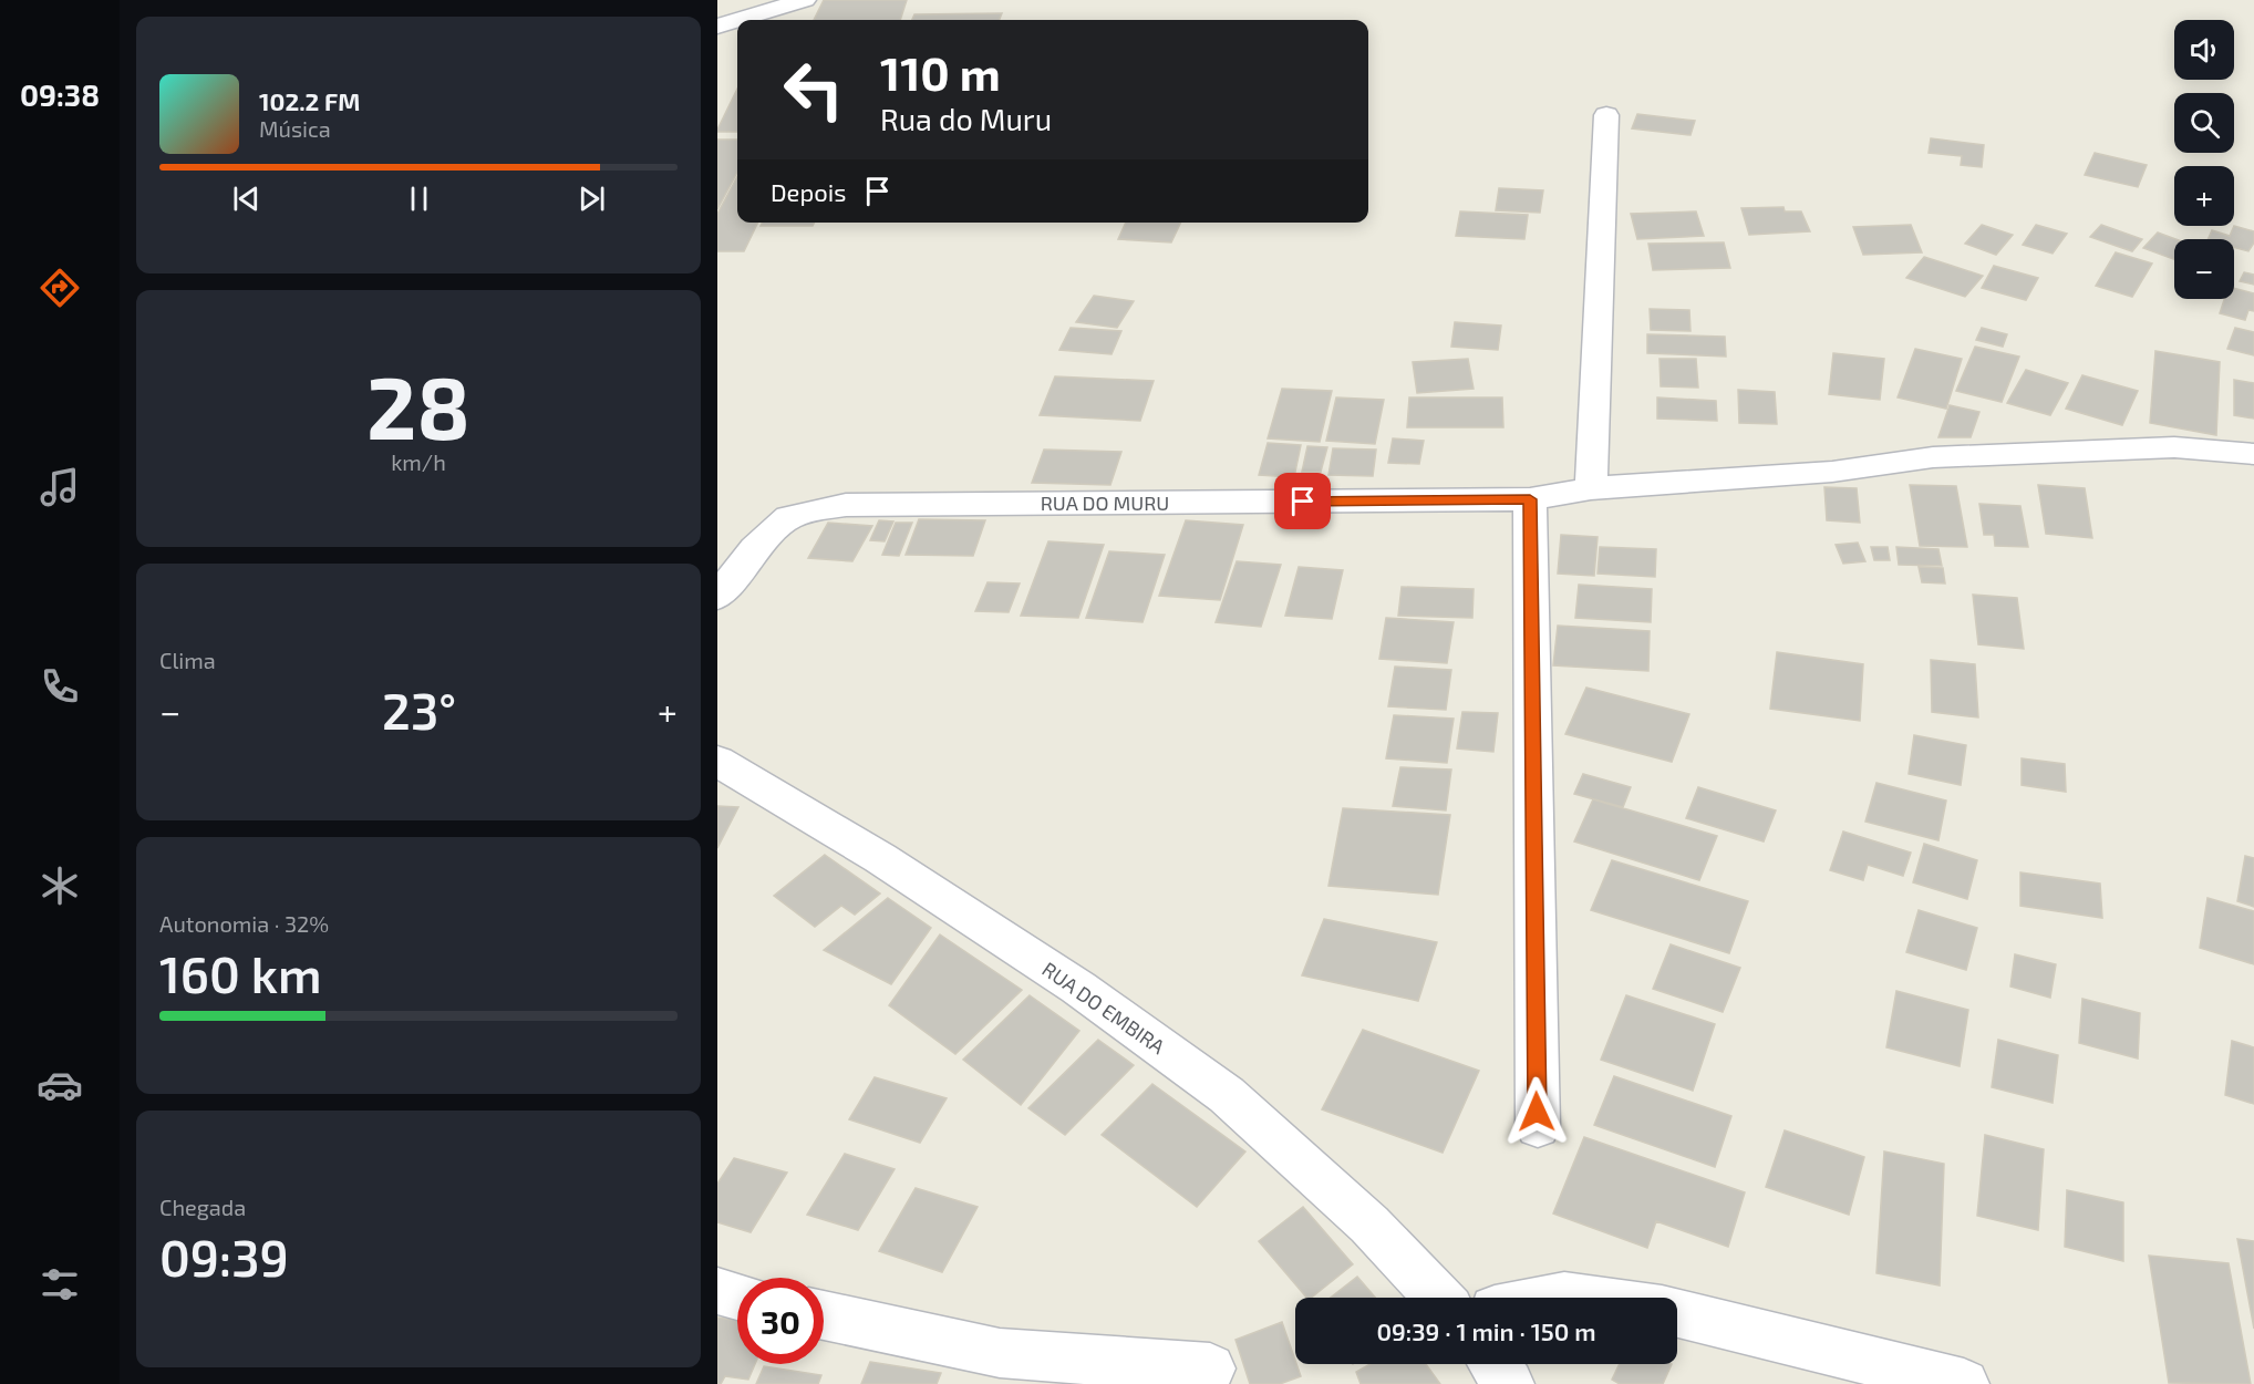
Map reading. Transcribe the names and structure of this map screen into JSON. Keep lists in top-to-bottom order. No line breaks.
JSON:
{"streets":{"street":["RUA DO MURU","RUA DO EMBIRA"]},"page":{"tabs":"09:38","map_buttons":["+","−"],"turn":["110 m","Rua do Muru"],"song":["102.2 FM","Música"],"then":"Depois","tile":[["28","km/h"],"Clima",["Autonomia · 32%","160 km"],["Chegada","09:39"]],"heat":["−","23°","+"],"limit":"30","trip":"09:39 · 1 min · 150 m"}}
